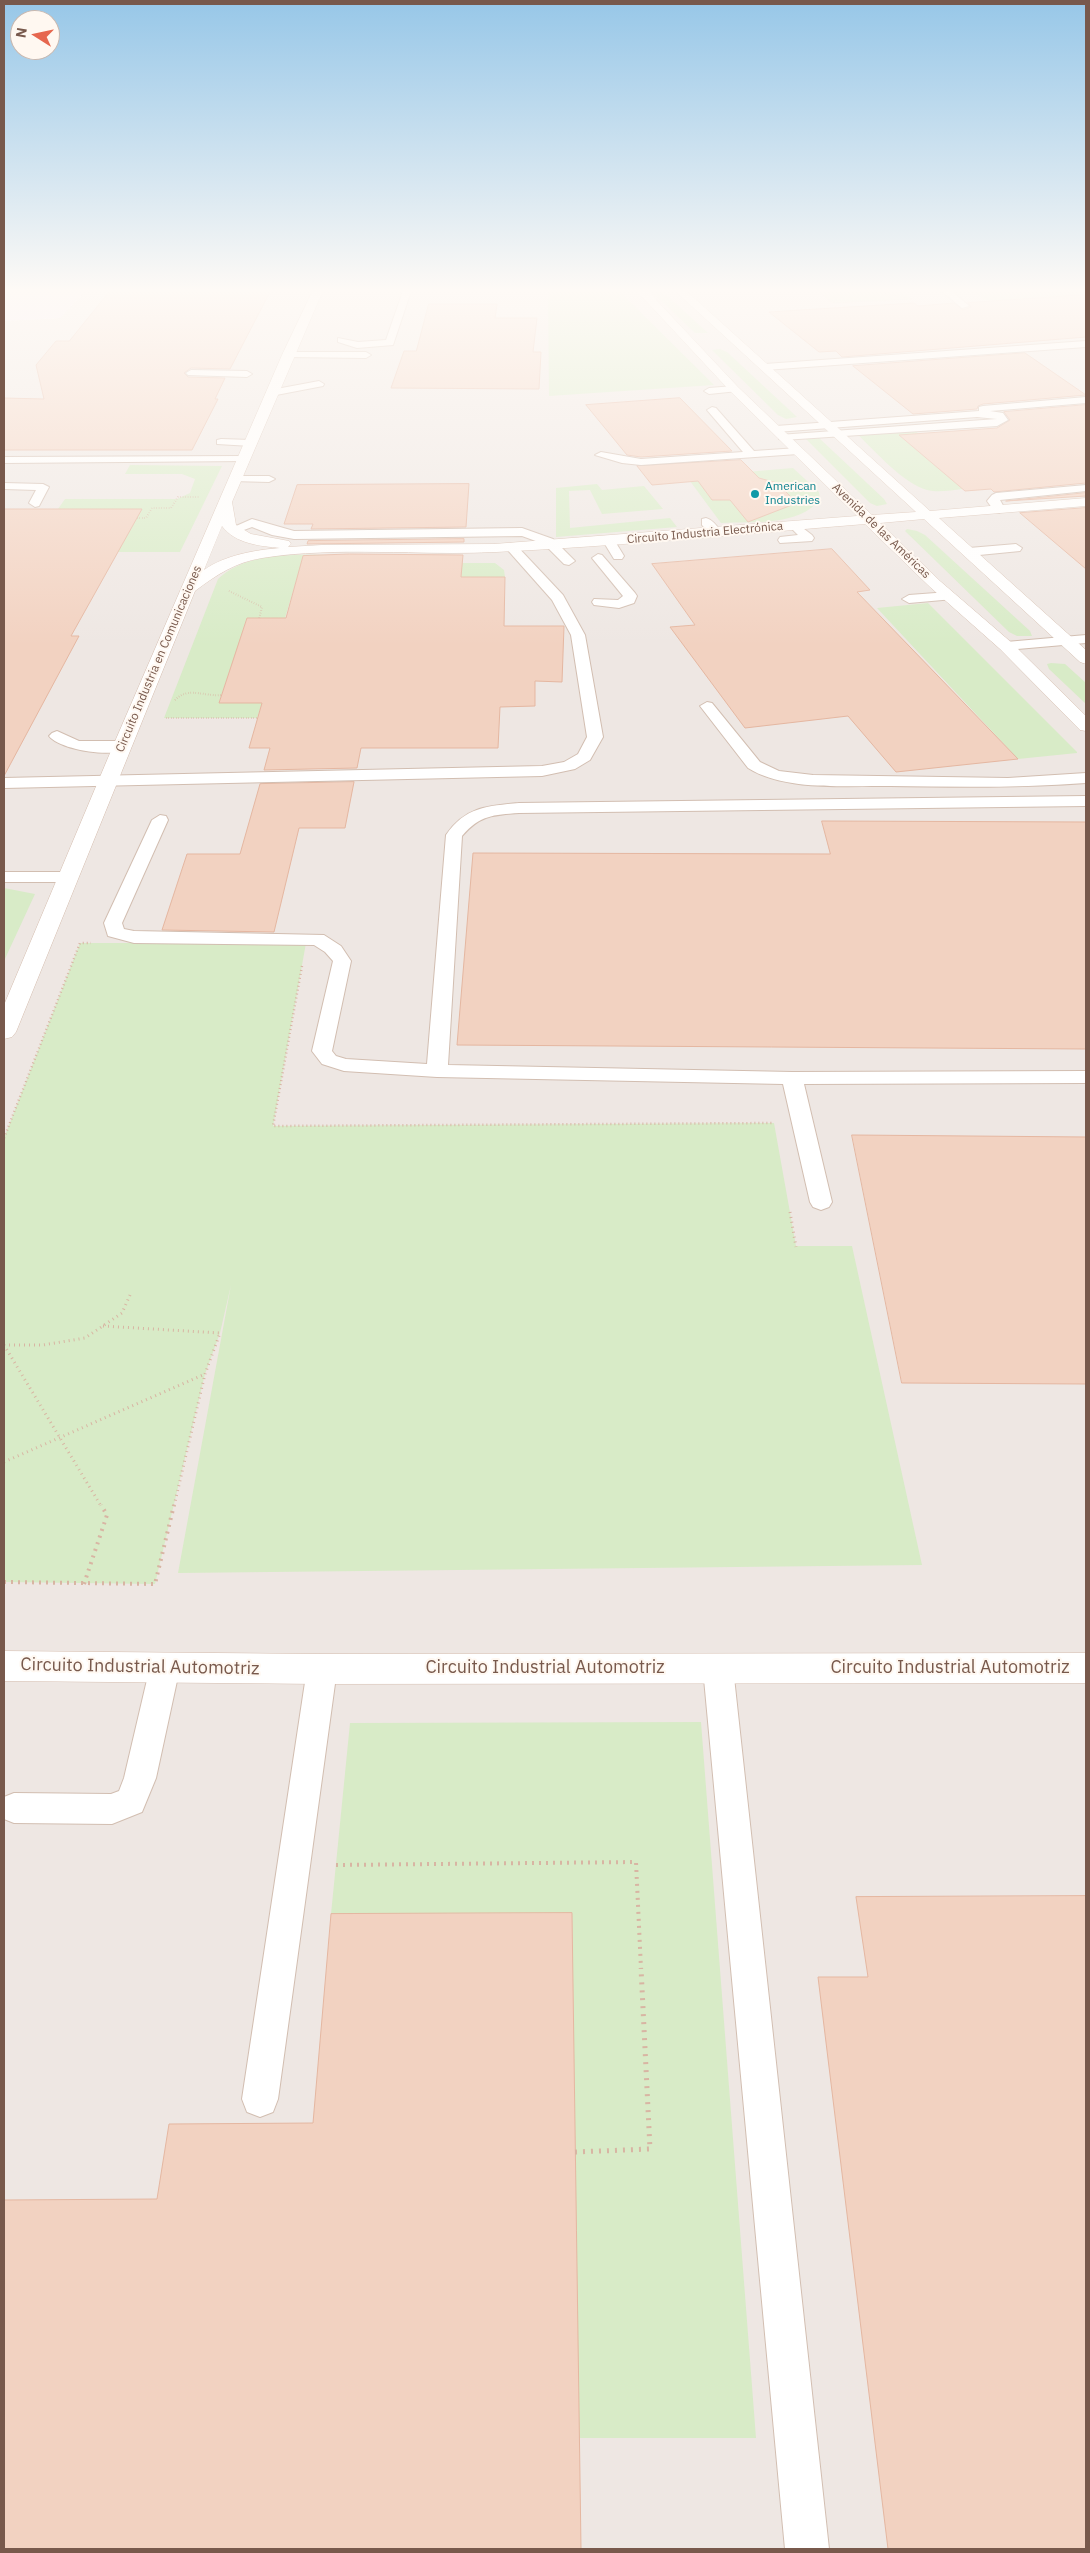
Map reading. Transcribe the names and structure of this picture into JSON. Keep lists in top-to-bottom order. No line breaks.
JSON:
{"streets":{"street":["Avenida de las Américas","Circuito Industria Electrónica","Circuito Industria en Comunicaciones","Circuito Industrial Automotriz"]},"crossings":[["Avenida de las Américas","Circuito Industria Electrónica"],["Circuito Industria Electrónica","Circuito Industria en Comunicaciones"]],"places":["American Industries"],"north":"left"}
